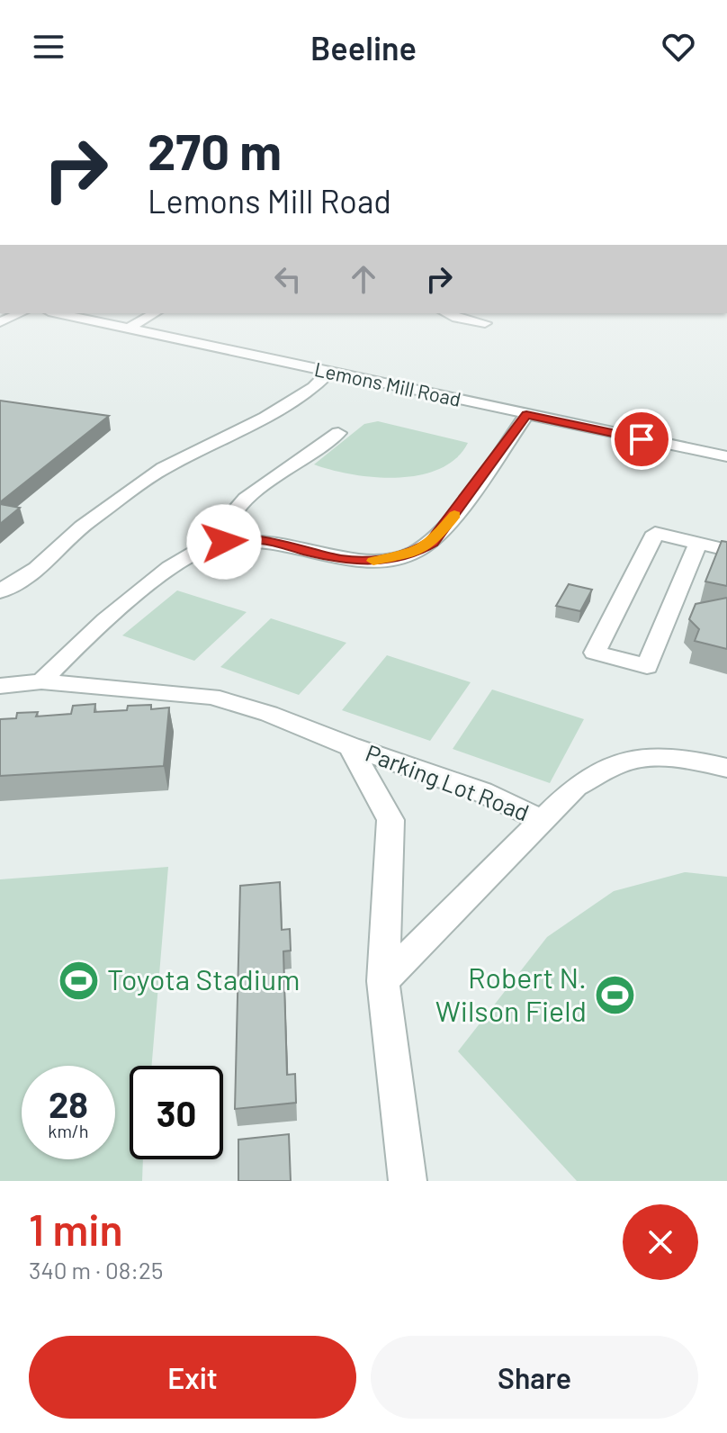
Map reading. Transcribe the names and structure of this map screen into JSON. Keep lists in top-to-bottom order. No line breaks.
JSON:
{"streets":{"street":["Lemons Mill Road","Parking Lot Road"]},"places":{"sports":["Toyota Stadium","Robert N. Wilson Field"]},"page":{"header":"Beeline","turn":["270 m","Lemons Mill Road"],"speed":"28 km/h","limit":"30","heading":["1 min","340 m · 08:25"],"buttons":["Exit","Share"]}}
